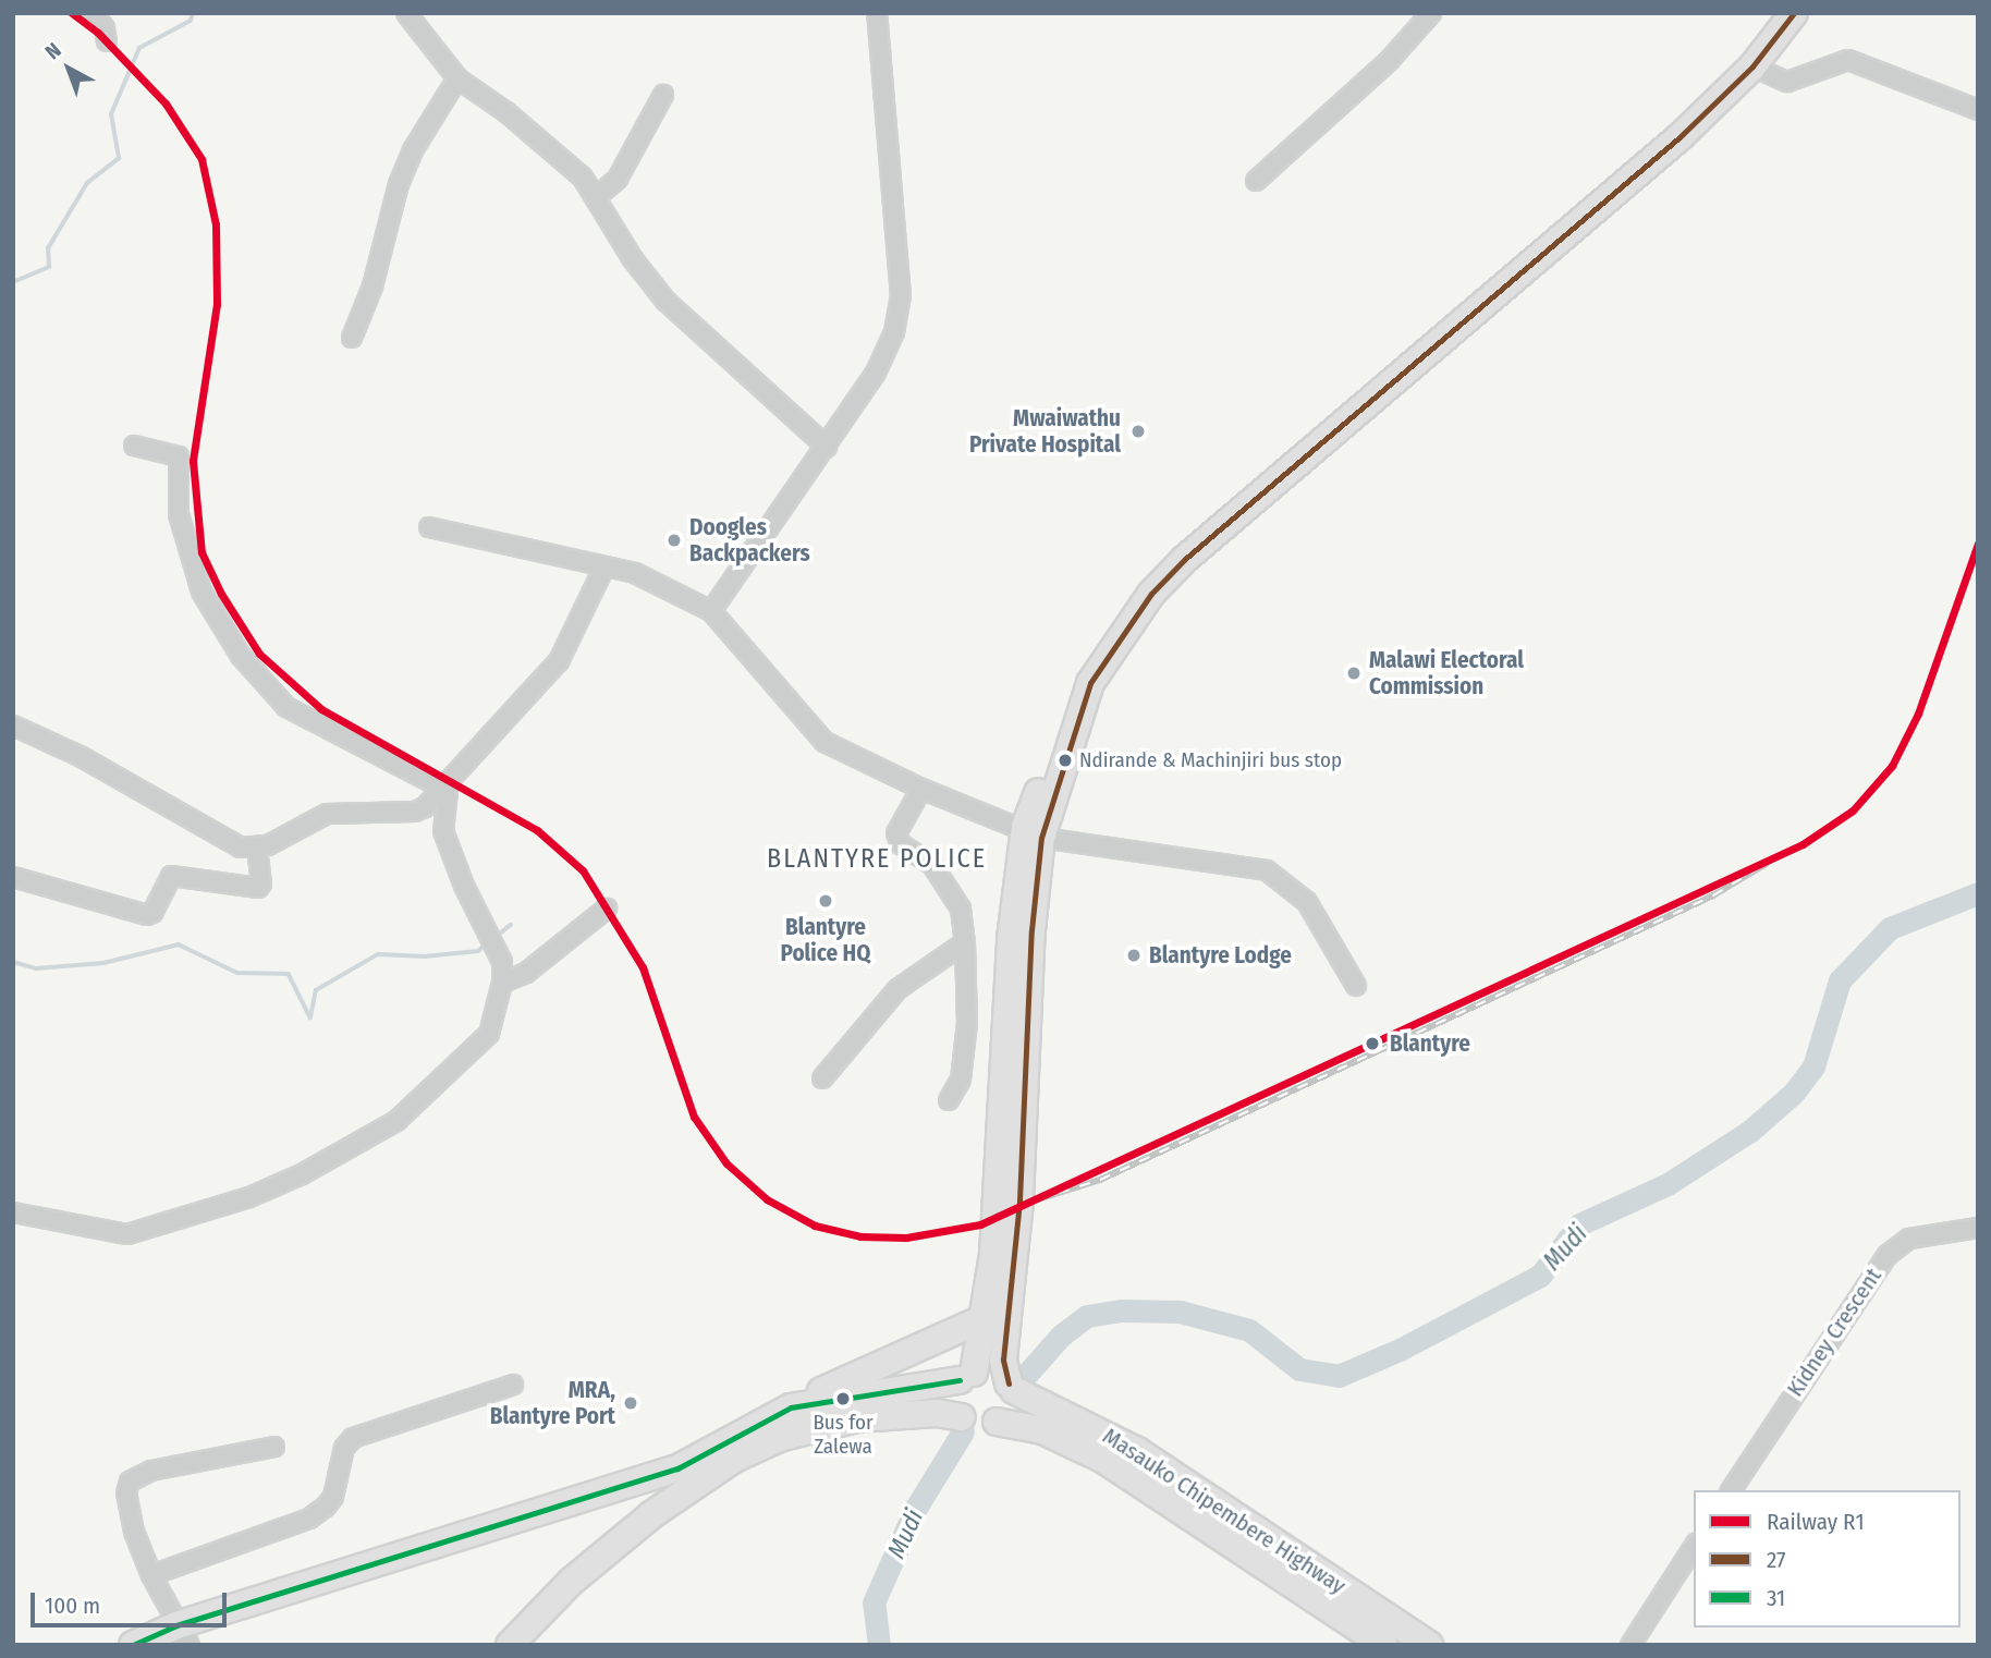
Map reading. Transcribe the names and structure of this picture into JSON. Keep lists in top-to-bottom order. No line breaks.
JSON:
{"streets":{"highway":["Masauko Chipembere Highway"],"street":["Kidney Crescent"]},"districts":["BLANTYRE POLICE"],"water":["Mudi"],"places":["Mwaiwathu Private Hospital","Doogles Backpackers","Malawi Electoral Commission","Ndirande & Machinjiri bus stop","Blantyre Police HQ","Blantyre Lodge","Blantyre","Bus for Zalewa","MRA, Blantyre Port"],"lines":["rail line R1","transit line 27","transit line 31"],"legend":["Railway R1","27","31"],"scale_bar":"100 m","north":"top left"}
